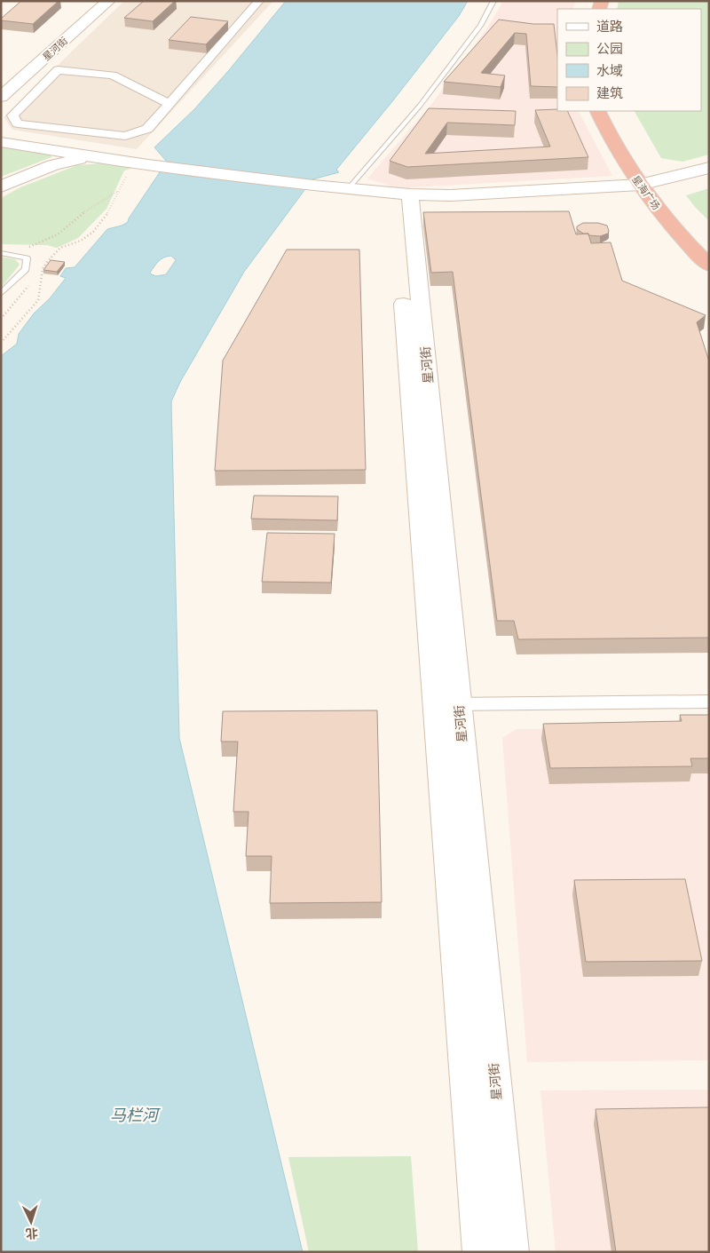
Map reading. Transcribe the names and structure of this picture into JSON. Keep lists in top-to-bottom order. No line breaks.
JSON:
{"streets":{"highway":["星海广场"],"street":["星河街"]},"water":["马栏河"],"legend":["道路","公园","水域","建筑"],"north":"bottom"}
